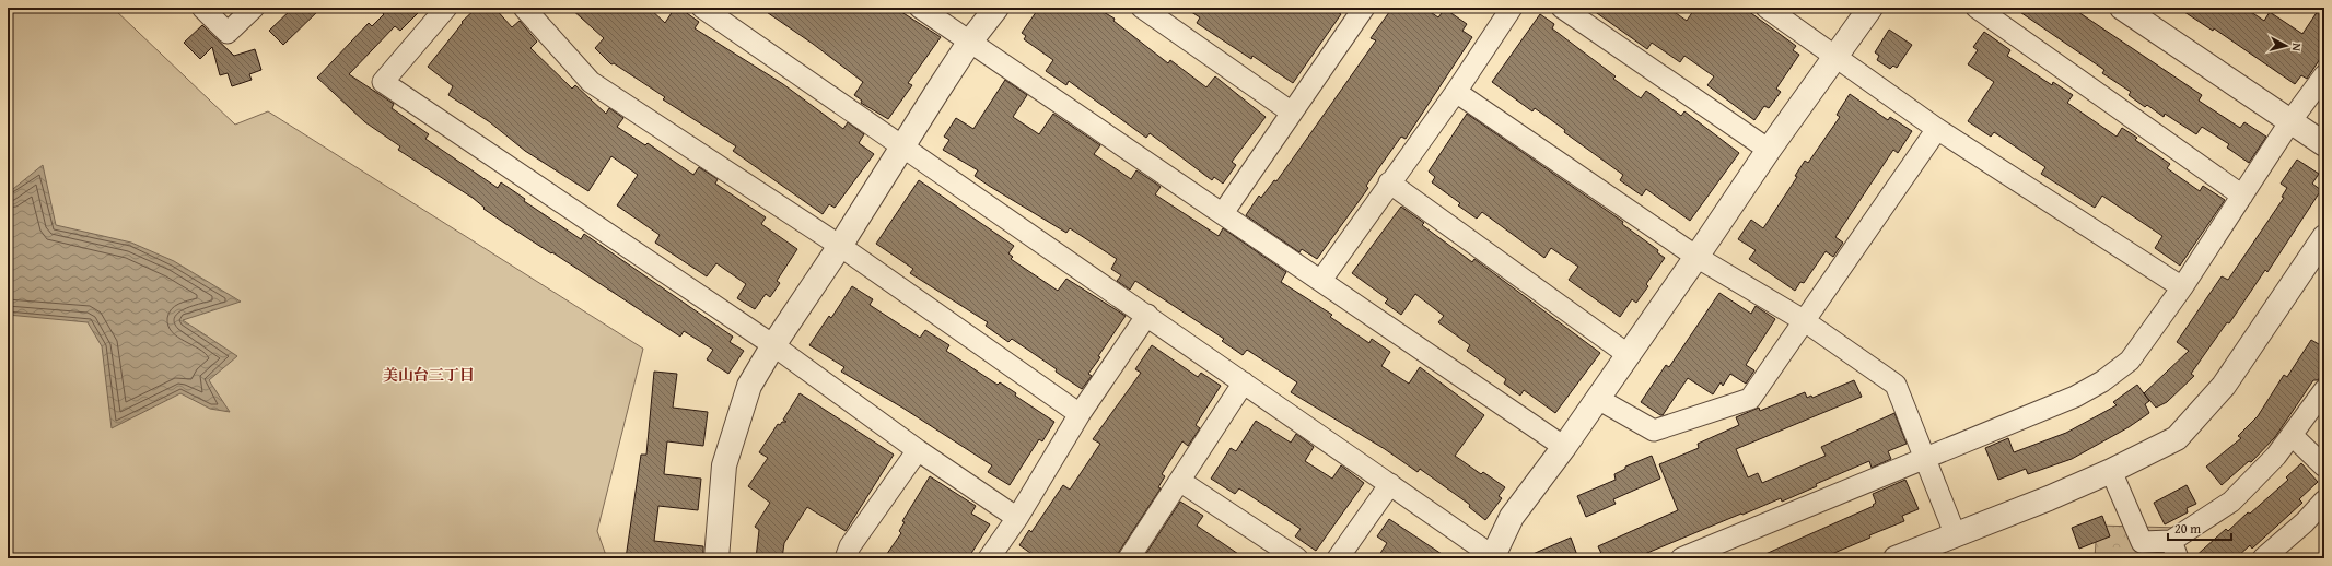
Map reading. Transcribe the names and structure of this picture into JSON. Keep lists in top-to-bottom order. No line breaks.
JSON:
{"districts":["美山台三丁目"],"scale_bar":"20 m","north":"right"}
